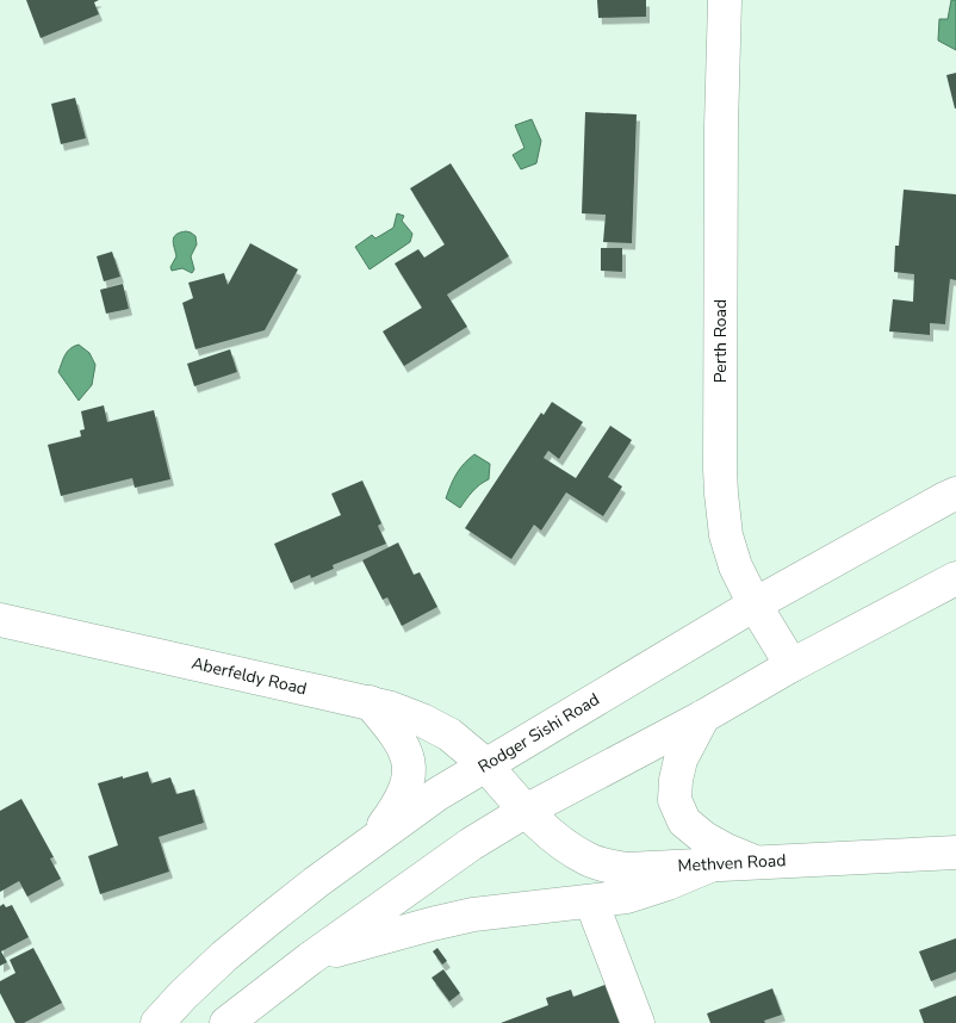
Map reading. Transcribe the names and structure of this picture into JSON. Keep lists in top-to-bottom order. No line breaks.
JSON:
{"streets":{"main road":["Perth Road","Aberfeldy Road","Rodger Sishi Road","Methven Road"]},"crossings":[["Perth Road","Rodger Sishi Road"],["Aberfeldy Road","Rodger Sishi Road"],["Aberfeldy Road","Methven Road"],["Rodger Sishi Road","Methven Road"]]}
